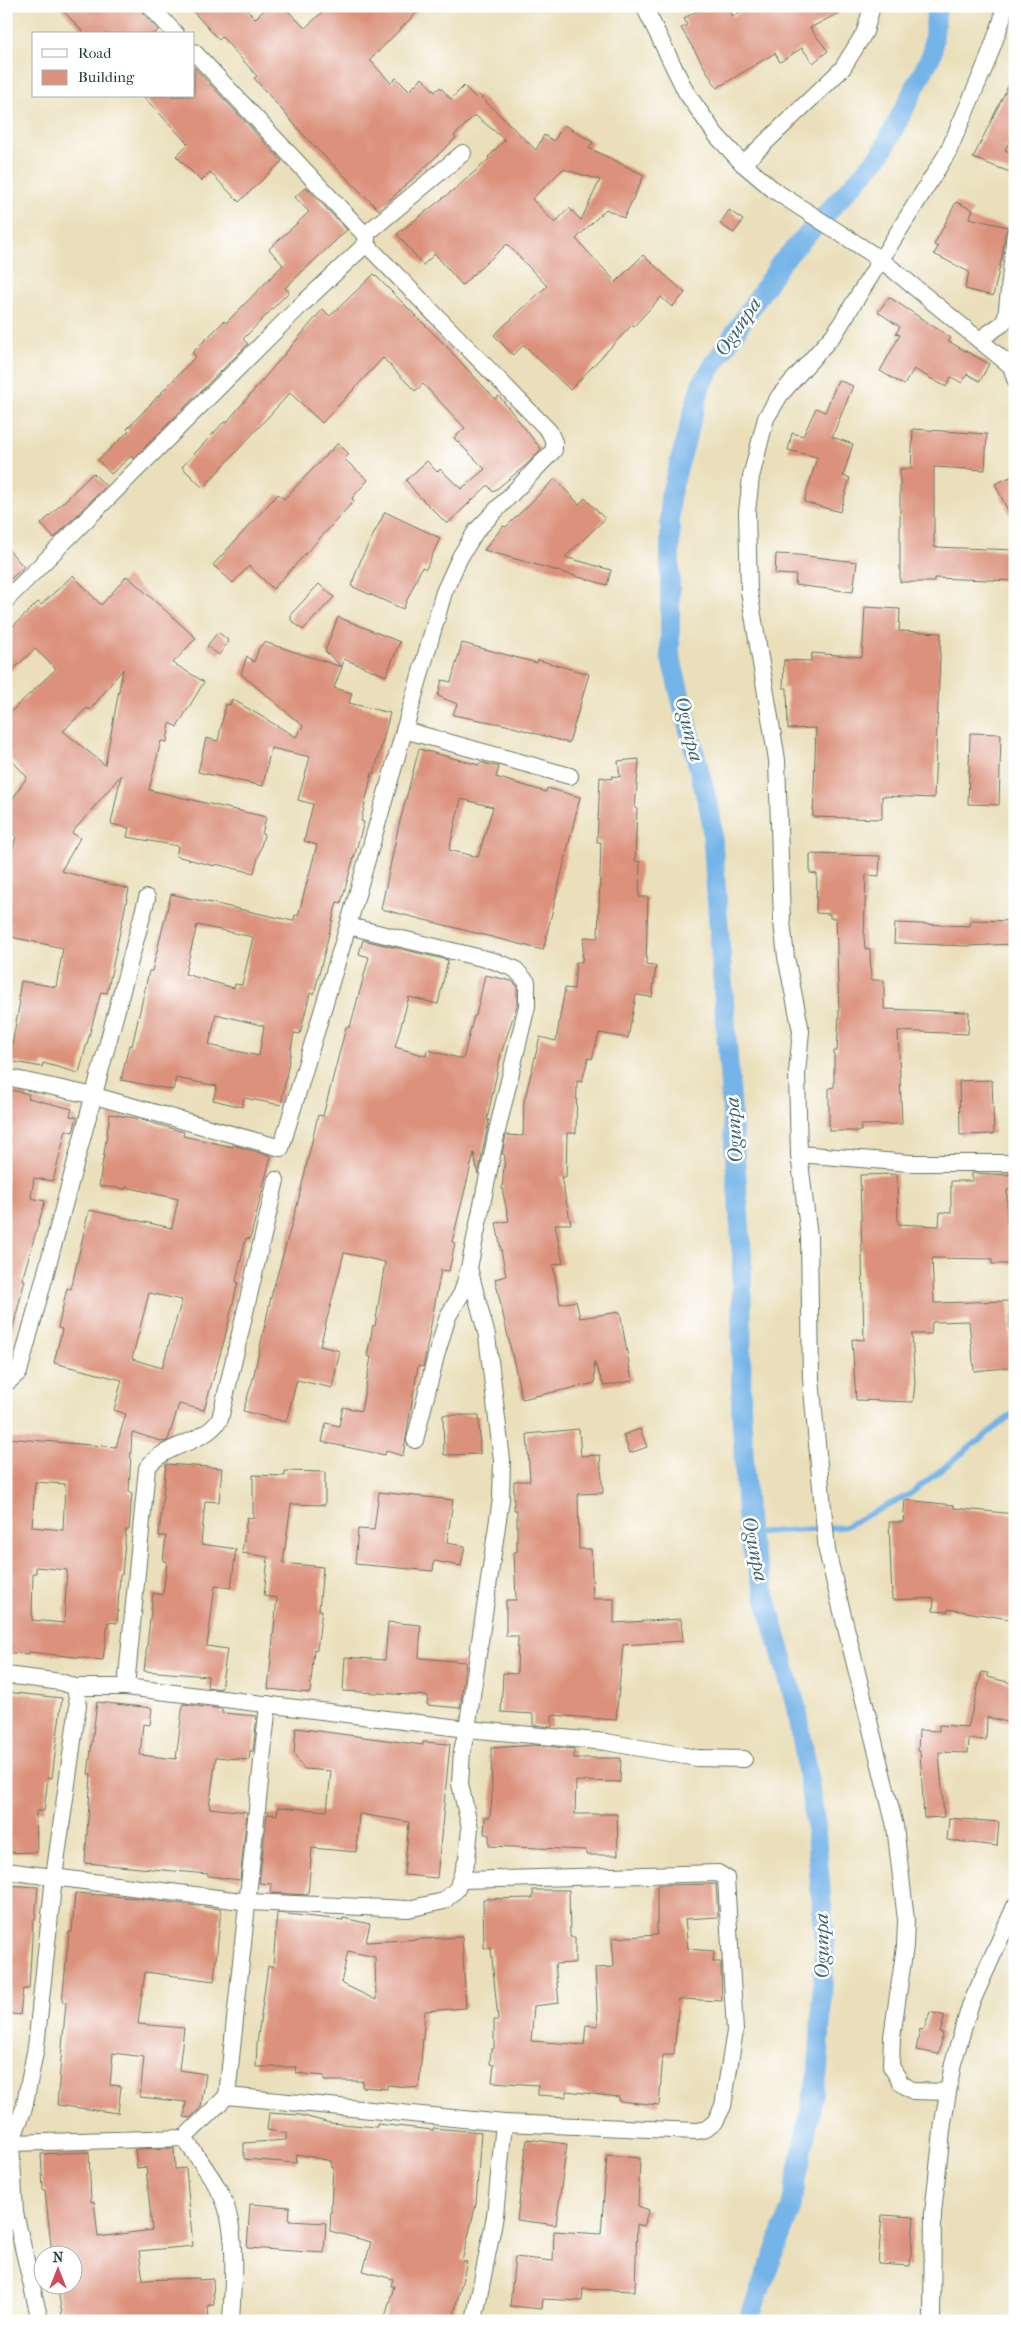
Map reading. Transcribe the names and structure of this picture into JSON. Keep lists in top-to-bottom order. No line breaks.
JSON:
{"water":["Ogunpa"],"legend":["Road","Building"],"north":"top"}
